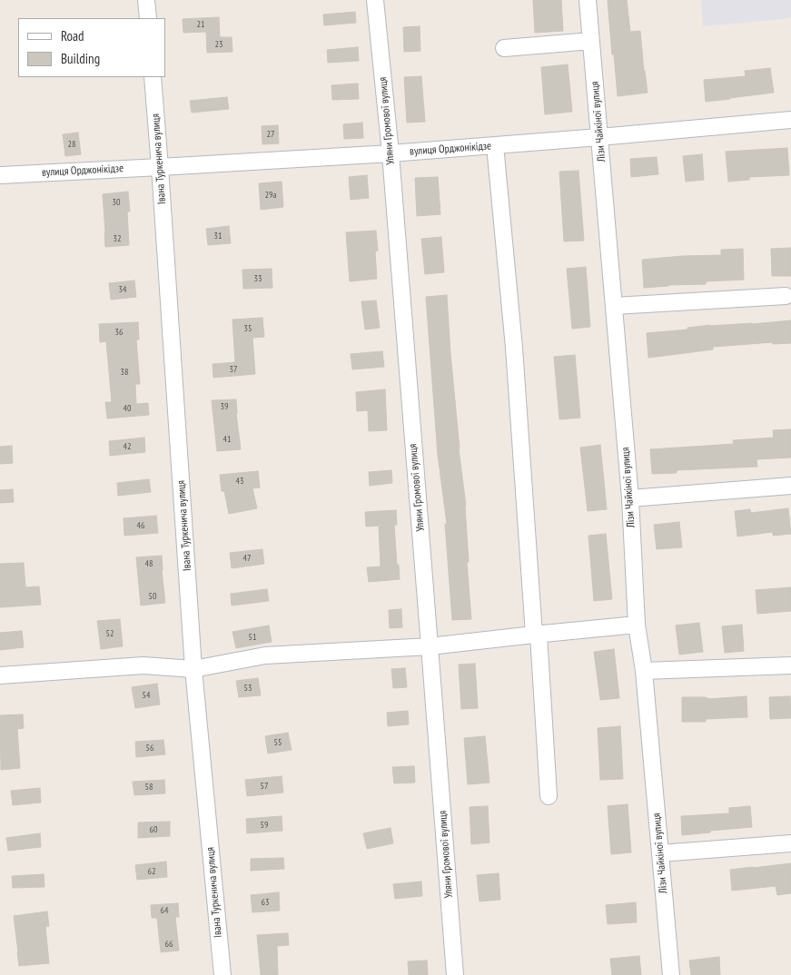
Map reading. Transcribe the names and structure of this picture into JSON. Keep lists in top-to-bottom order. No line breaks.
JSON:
{"streets":{"street":["Уляни Громової вулиця","Лізи Чайкіної вулиця","вулиця Орджонікідзе","Івана Туркенича вулиця"]},"crossings":[["Уляни Громової вулиця","вулиця Орджонікідзе"],["Лізи Чайкіної вулиця","вулиця Орджонікідзе"],["вулиця Орджонікідзе","Івана Туркенича вулиця"]],"house_numbers":["21","23","27","28","29а","30","31","32","33","34","35","36","37","38","39","40","41","42","43","46","47","48","50","52","51","53","54","55","56","57","58","59","60","62","63","64","66"],"legend":["Road","Building"]}
